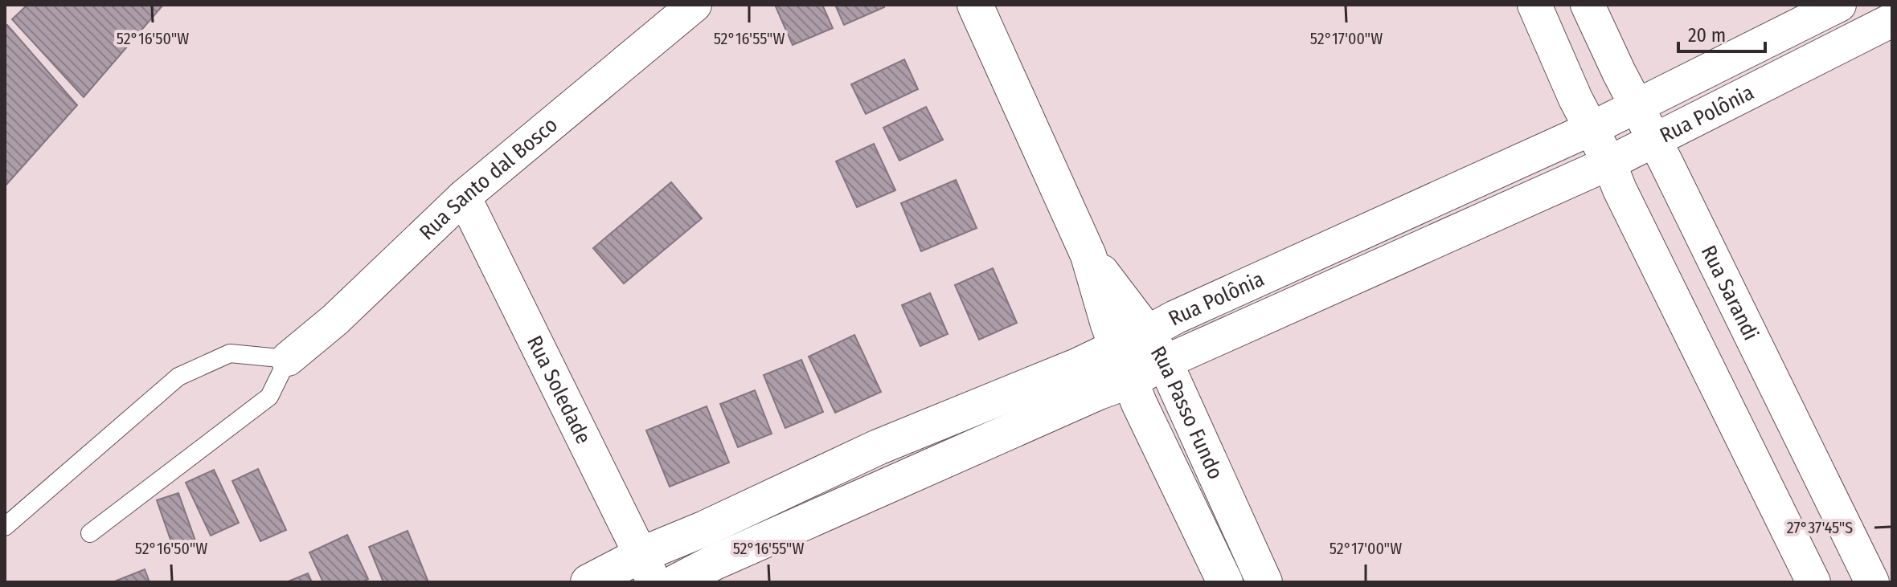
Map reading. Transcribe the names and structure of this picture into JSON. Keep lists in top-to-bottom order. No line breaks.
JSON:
{"streets":{"main road":["Rua Polônia","Rua Passo Fundo"],"street":["Rua Santo dal Bosco","Rua Sarandi","Rua Soledade"]},"crossings":[["Rua Polônia","Rua Sarandi"],["Rua Polônia","Rua Soledade"],["Rua Polônia","Rua Passo Fundo"],["Rua Santo dal Bosco","Rua Soledade"]],"scale_bar":"20 m","coordinates":["52°16'50\"W","52°16'55\"W","52°17'00\"W","27°37'45\"S"]}
